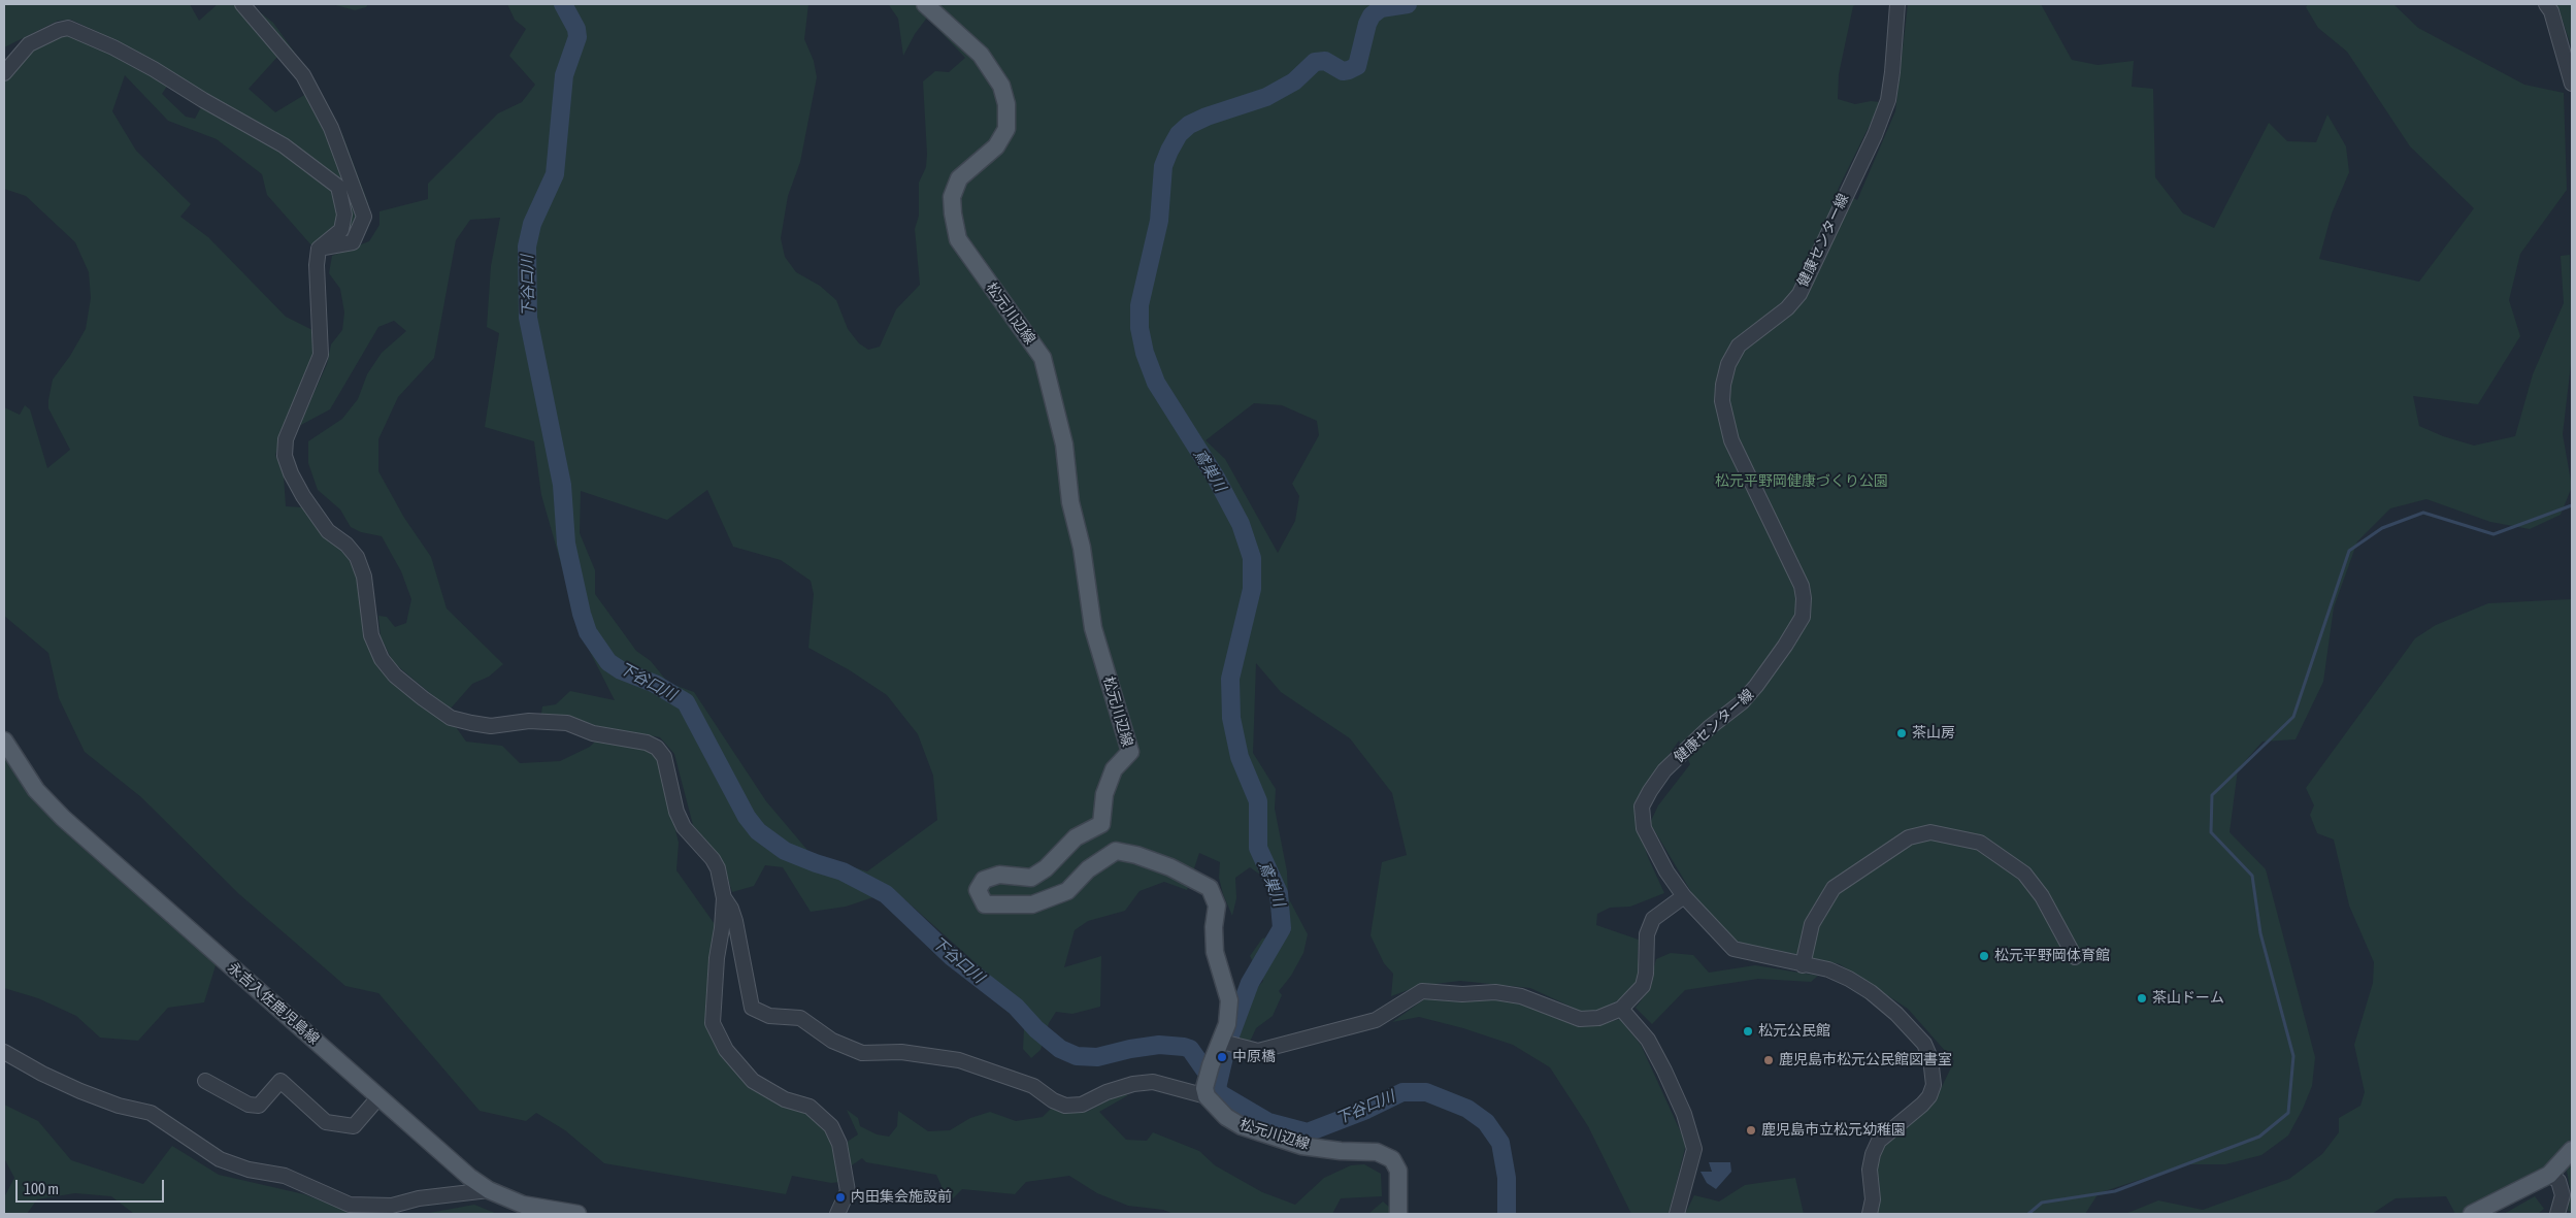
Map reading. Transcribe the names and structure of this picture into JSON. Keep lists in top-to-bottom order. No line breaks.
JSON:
{"streets":{"main road":["松元川辺線","永吉入佐鹿児島線"],"street":["健康センター線"]},"water":["下谷口川","鳶巣川"],"parks":["松元平野岡健康づくり公園"],"places":["茶山房","松元平野岡体育館","茶山ドーム","松元公民館","中原橋","鹿児島市松元公民館図書室","鹿児島市立松元幼稚園","内田集会施設前"],"scale_bar":"100 m"}
